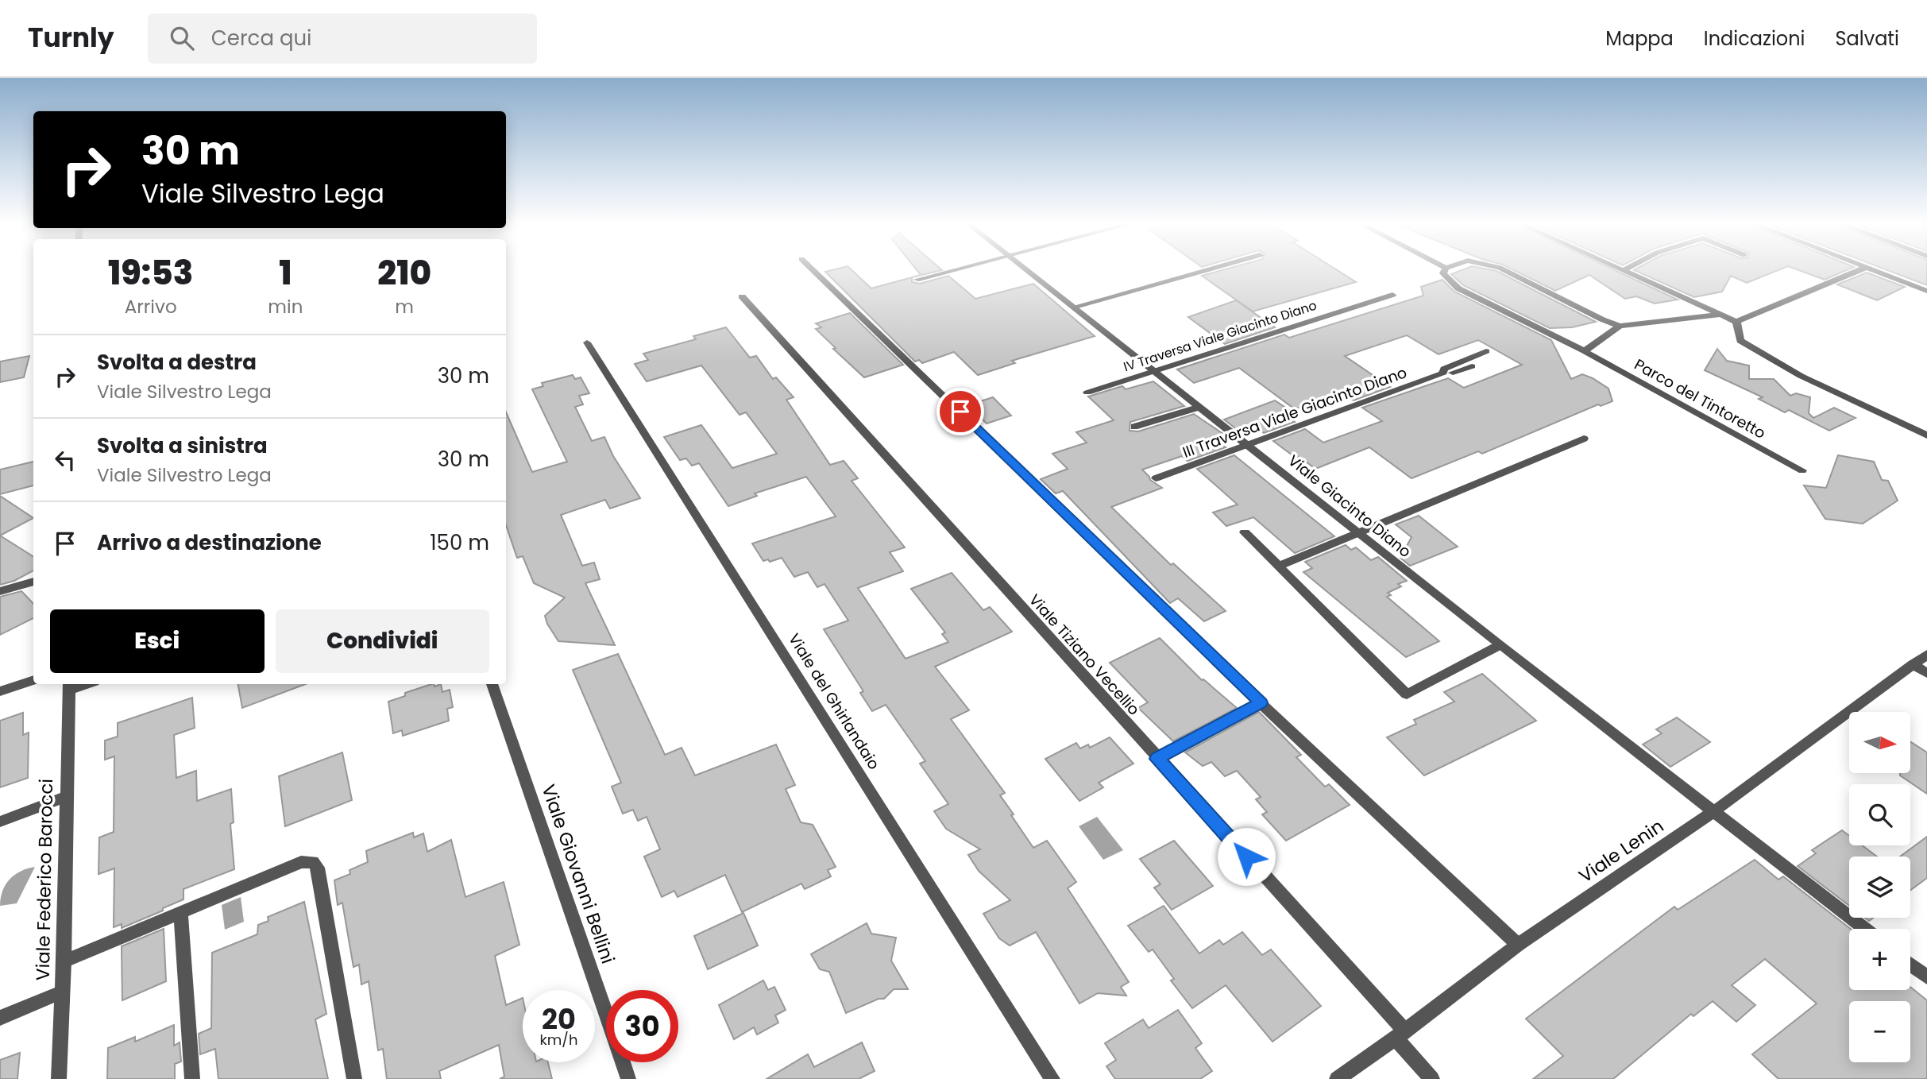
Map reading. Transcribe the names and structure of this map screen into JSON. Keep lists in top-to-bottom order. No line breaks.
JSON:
{"streets":{"street":["IV Traversa Viale Giacinto Diano","Parco del Tintoretto","III Traversa Viale Giacinto Diano","Viale Giacinto Diano","Viale Tiziano Vecellio","Viale del Ghirlandaio","Viale Lenin","Viale Giovanni Bellini","Viale Federico Barocci"]},"crossings":[["IV Traversa Viale Giacinto Diano","Viale Giacinto Diano"],["III Traversa Viale Giacinto Diano","Viale Giacinto Diano"],["Viale Giacinto Diano","Viale Lenin"],["Viale Tiziano Vecellio","Viale Lenin"]],"north":"right","page":{"header":"Turnly","search":"Cerca qui","nav":["Mappa","Indicazioni","Salvati"],"turn":["30 m","Viale Silvestro Lega"],"eta":["19:53","Arrivo","1","min","210","m"],"list":[{"name":"Svolta a destra","note":"Viale Silvestro Lega","value":"30 m"},{"name":"Svolta a sinistra","note":"Viale Silvestro Lega","value":"30 m"},{"name":"Arrivo a destinazione","value":"150 m"}],"buttons":["Esci","Condividi"],"map_buttons":["+","−"],"speed":"20 km/h","limit":"30"}}
